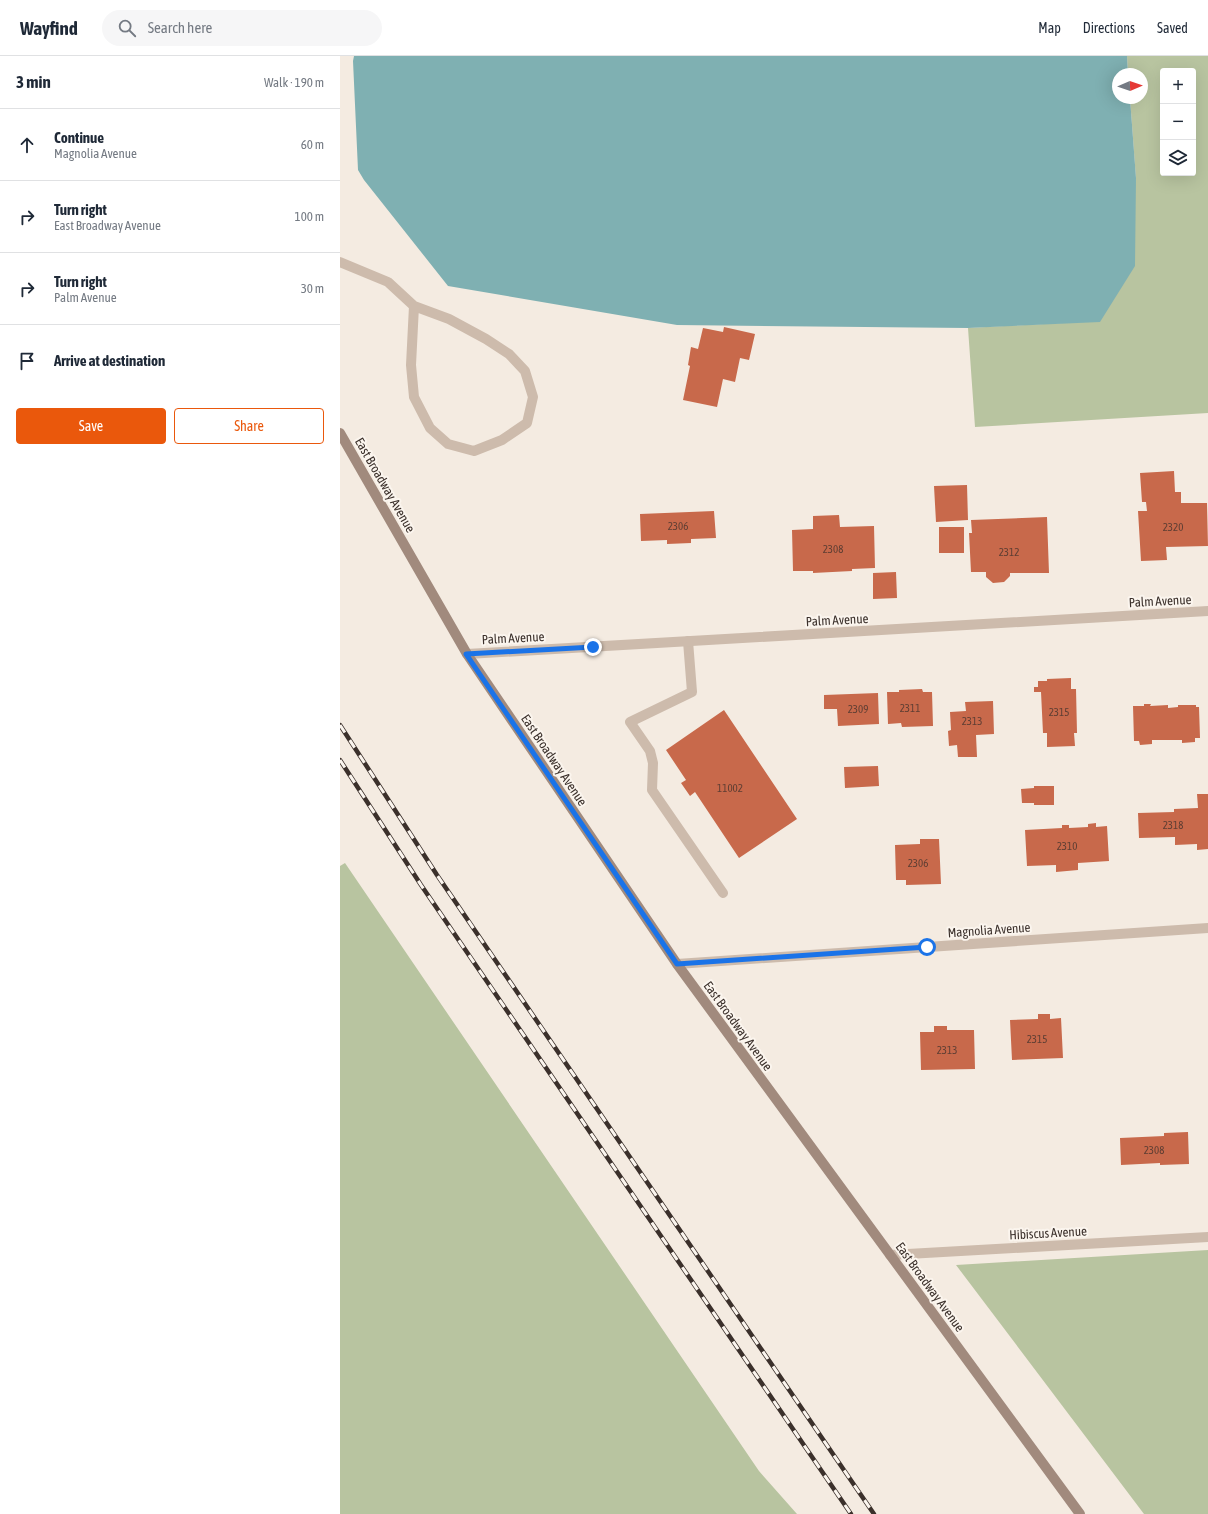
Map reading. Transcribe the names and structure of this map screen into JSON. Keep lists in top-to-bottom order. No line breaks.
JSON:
{"streets":{"main road":["East Broadway Avenue"],"street":["Palm Avenue","Magnolia Avenue","Hibiscus Avenue"]},"crossings":[["East Broadway Avenue","Palm Avenue"],["East Broadway Avenue","Magnolia Avenue"],["East Broadway Avenue","Hibiscus Avenue"]],"house_numbers":["2306","2320","2308","2312","2311","2309","2315","2313","11002","2318","2310","2306","2315","2313","2308"],"north":"right","page":{"header":"Wayfind","search":"Search here","nav":["Map","Directions","Saved"],"heading":["3 min","Walk · 190 m"],"map_buttons":["+","−"],"list":[["Continue","Magnolia Avenue","60 m"],["Turn right","East Broadway Avenue","100 m"],["Turn right","Palm Avenue","30 m"],"Arrive at destination"],"buttons":["Save","Share"]}}
